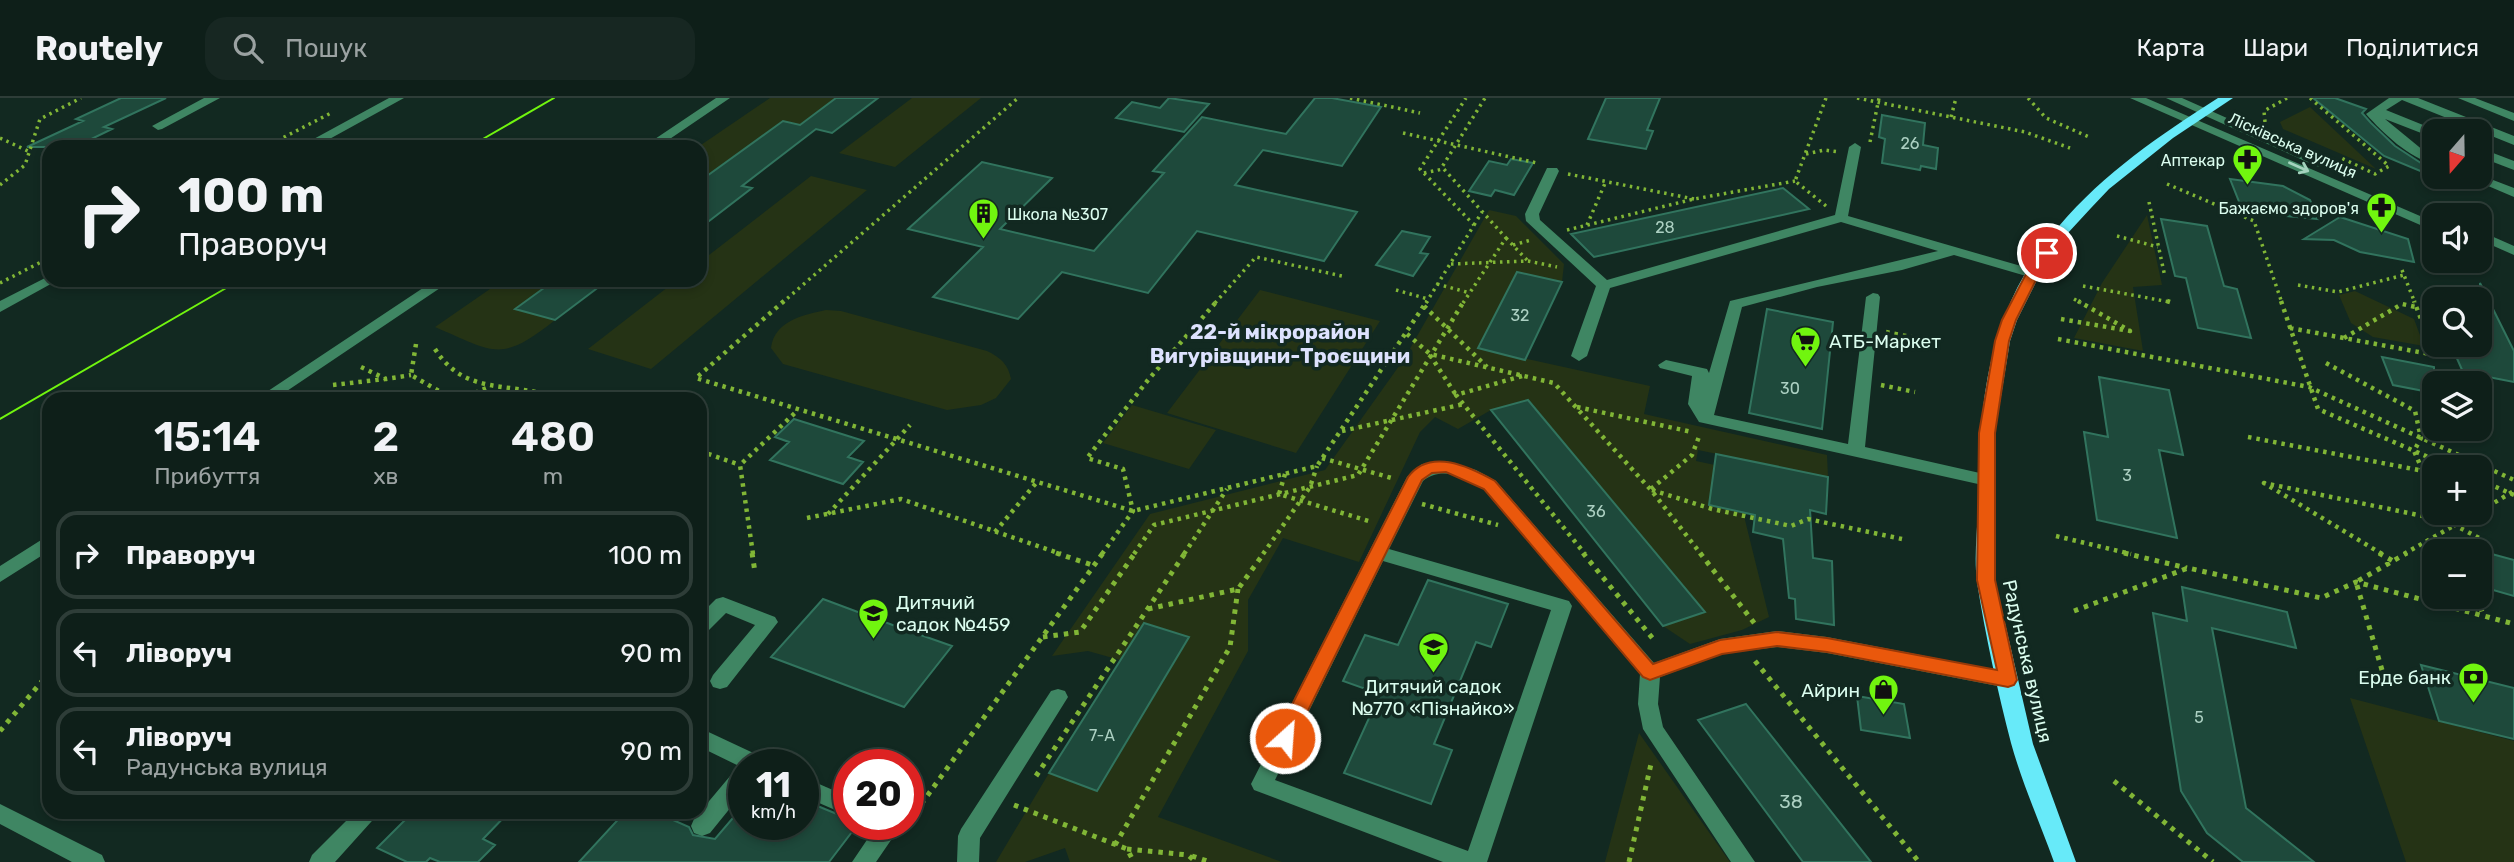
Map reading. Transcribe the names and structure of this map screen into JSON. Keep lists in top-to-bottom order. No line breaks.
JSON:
{"streets":{"main road":["Радунська вулиця"],"street":["Лісківська вулиця"]},"crossings":[["Лісківська вулиця","Радунська вулиця"]],"districts":["22-й мікрорайон Вигурівщини-Троєщини"],"places":{"pharmacy":["Аптекар","Бажаємо здоров'я"],"building":["Школа №307"],"supermarket":["АТБ-Маркет"],"school or university":["Дитячий садок №459","Дитячий садок №770 «Пізнайко»"],"bank":["Ерде банк"],"shop":["Айрин"]},"house_numbers":["26","28","32","30","3","36","5","7-А","38"],"north":"bottom","page":{"header":"Routely","search":"Пошук","nav":["Карта","Шари","Поділитися"],"map_buttons":["+","−"],"turn":["100 m","Праворуч"],"eta":["15:14","Прибуття","2","хв","480","m"],"list":[{"name":"Праворуч","value":"100 m"},{"name":"Ліворуч","value":"90 m"},{"name":"Ліворуч","note":"Радунська вулиця","value":"90 m"}],"speed":"11 km/h","limit":"20"}}
